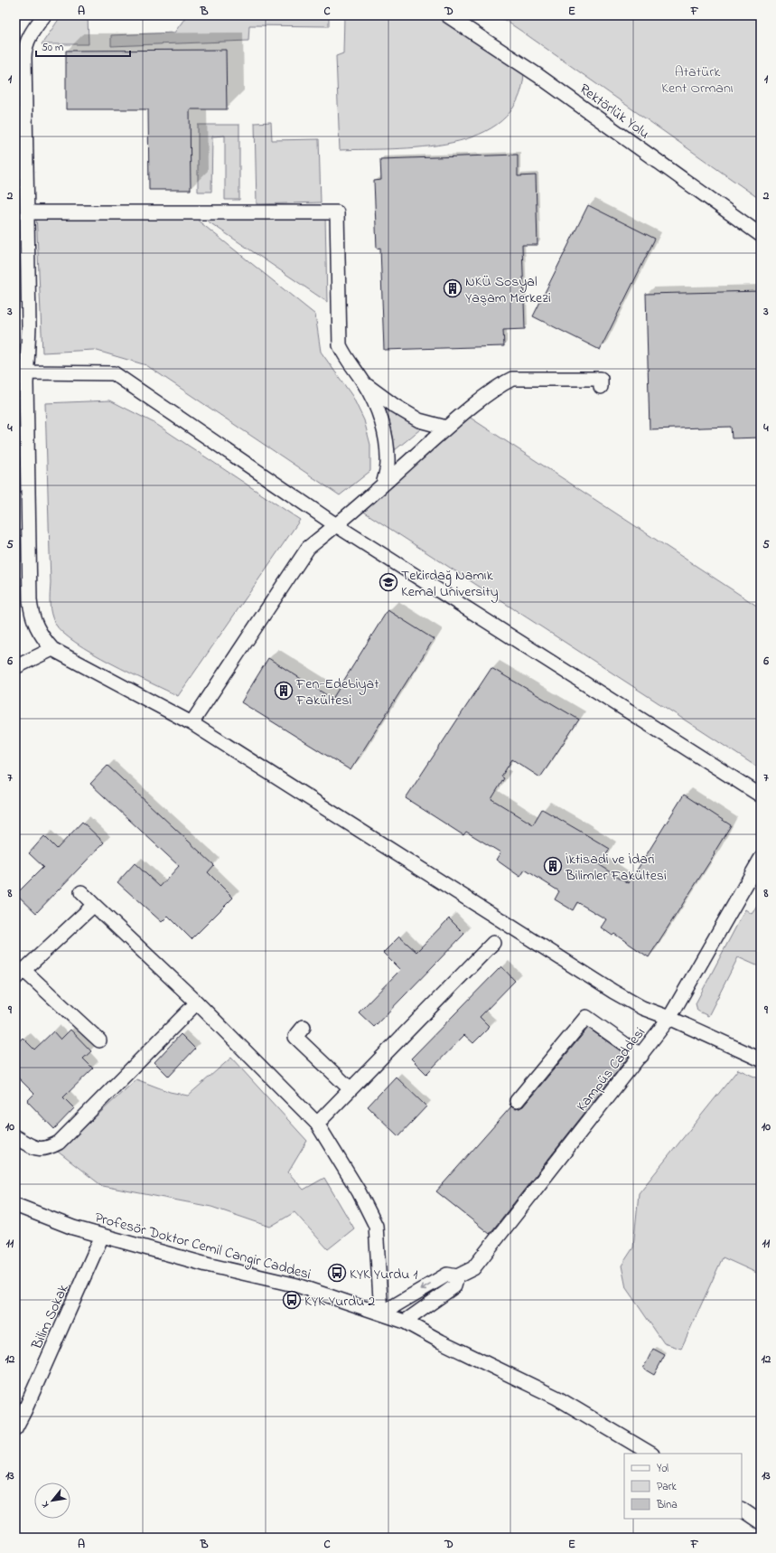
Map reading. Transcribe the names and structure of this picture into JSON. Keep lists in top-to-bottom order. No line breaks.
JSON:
{"streets":{"street":["Rektörlük Yolu","Kampüs Caddesi","Profesör Doktor Cemil Cangir Caddesi","Bilim Sokak"]},"crossings":[["Profesör Doktor Cemil Cangir Caddesi","Bilim Sokak"]],"parks":["Atatürk Kent Ormanı"],"places":{"building":["NKÜ Sosyal Yaşam Merkezi","Fen-Edebiyat Fakültesi","İktisadi ve İdari Bilimler Fakültesi"],"school or university":["Tekirdağ Namık Kemal University"],"bus stop":["KYK Yurdu 1","KYK Yurdu 2"]},"legend":["Yol","Park","Bina"],"scale_bar":"50 m","north":"bottom left","grid":{"columns":["A","B","C","D","E","F"],"rows":["1","2","3","4","5","6","7","8","9","10","11","12","13"]}}
